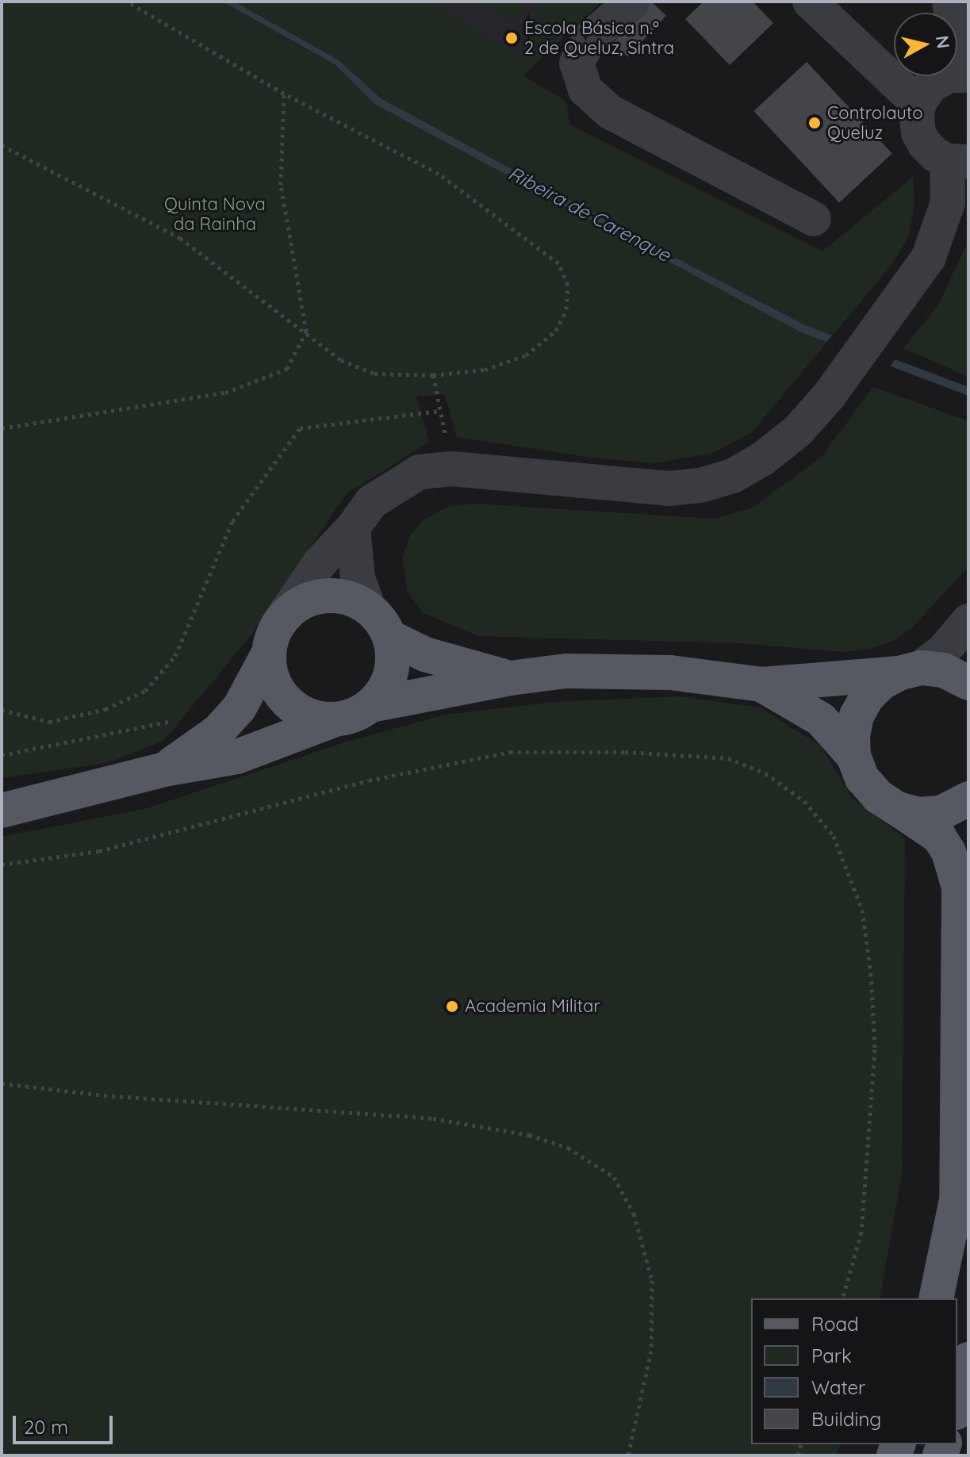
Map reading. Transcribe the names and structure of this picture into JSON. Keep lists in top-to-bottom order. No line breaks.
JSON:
{"water":["Ribeira de Carenque"],"parks":["Quinta Nova da Rainha"],"places":["Escola Básica n.º 2 de Queluz, Sintra","Controlauto Queluz","Academia Militar"],"legend":["Road","Park","Water","Building"],"scale_bar":"20 m","north":"right"}
